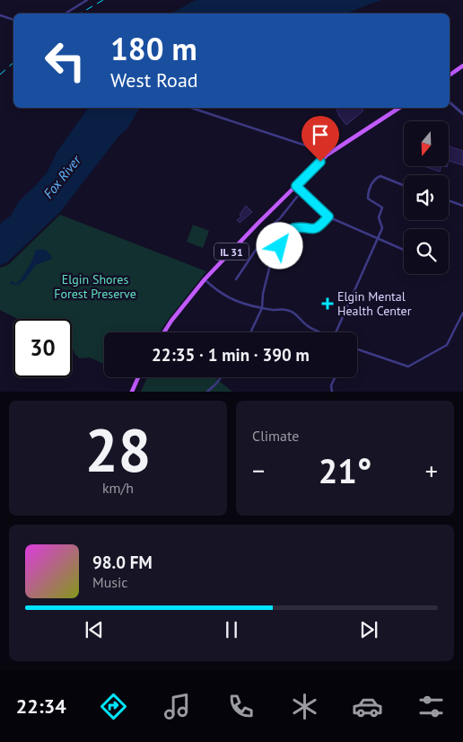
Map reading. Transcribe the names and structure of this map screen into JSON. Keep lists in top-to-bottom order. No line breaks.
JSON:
{"streets":{"main road":["IL 31"]},"water":["Fox River"],"parks":["Elgin Shores Forest Preserve"],"places":{"health":["Elgin Mental Health Center"]},"north":"bottom","page":{"turn":["180 m","West Road"],"limit":"30","trip":"22:35 · 1 min · 390 m","tile":[["28","km/h"],"Climate"],"heat":["−","21°","+"],"song":["98.0 FM","Music"],"tabs":"22:34"}}
